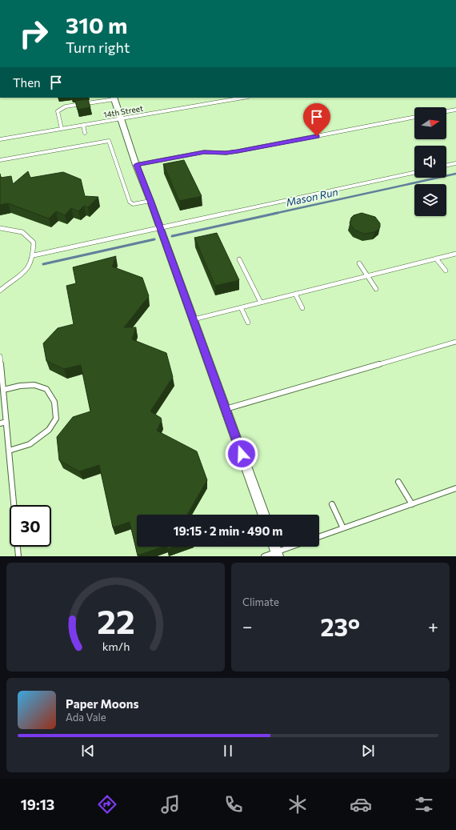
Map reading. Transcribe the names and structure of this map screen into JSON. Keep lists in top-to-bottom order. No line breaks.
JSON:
{"streets":{"lane":["14th Street"]},"water":["Mason Run"],"north":"right","page":{"turn":["310 m","Turn right"],"then":"Then","limit":"30","trip":"19:15 · 2 min · 490 m","tile":"Climate","heat":["−","23°","+"],"song":["Paper Moons","Ada Vale"],"tabs":"19:13","gauge":["22","km/h"]}}
